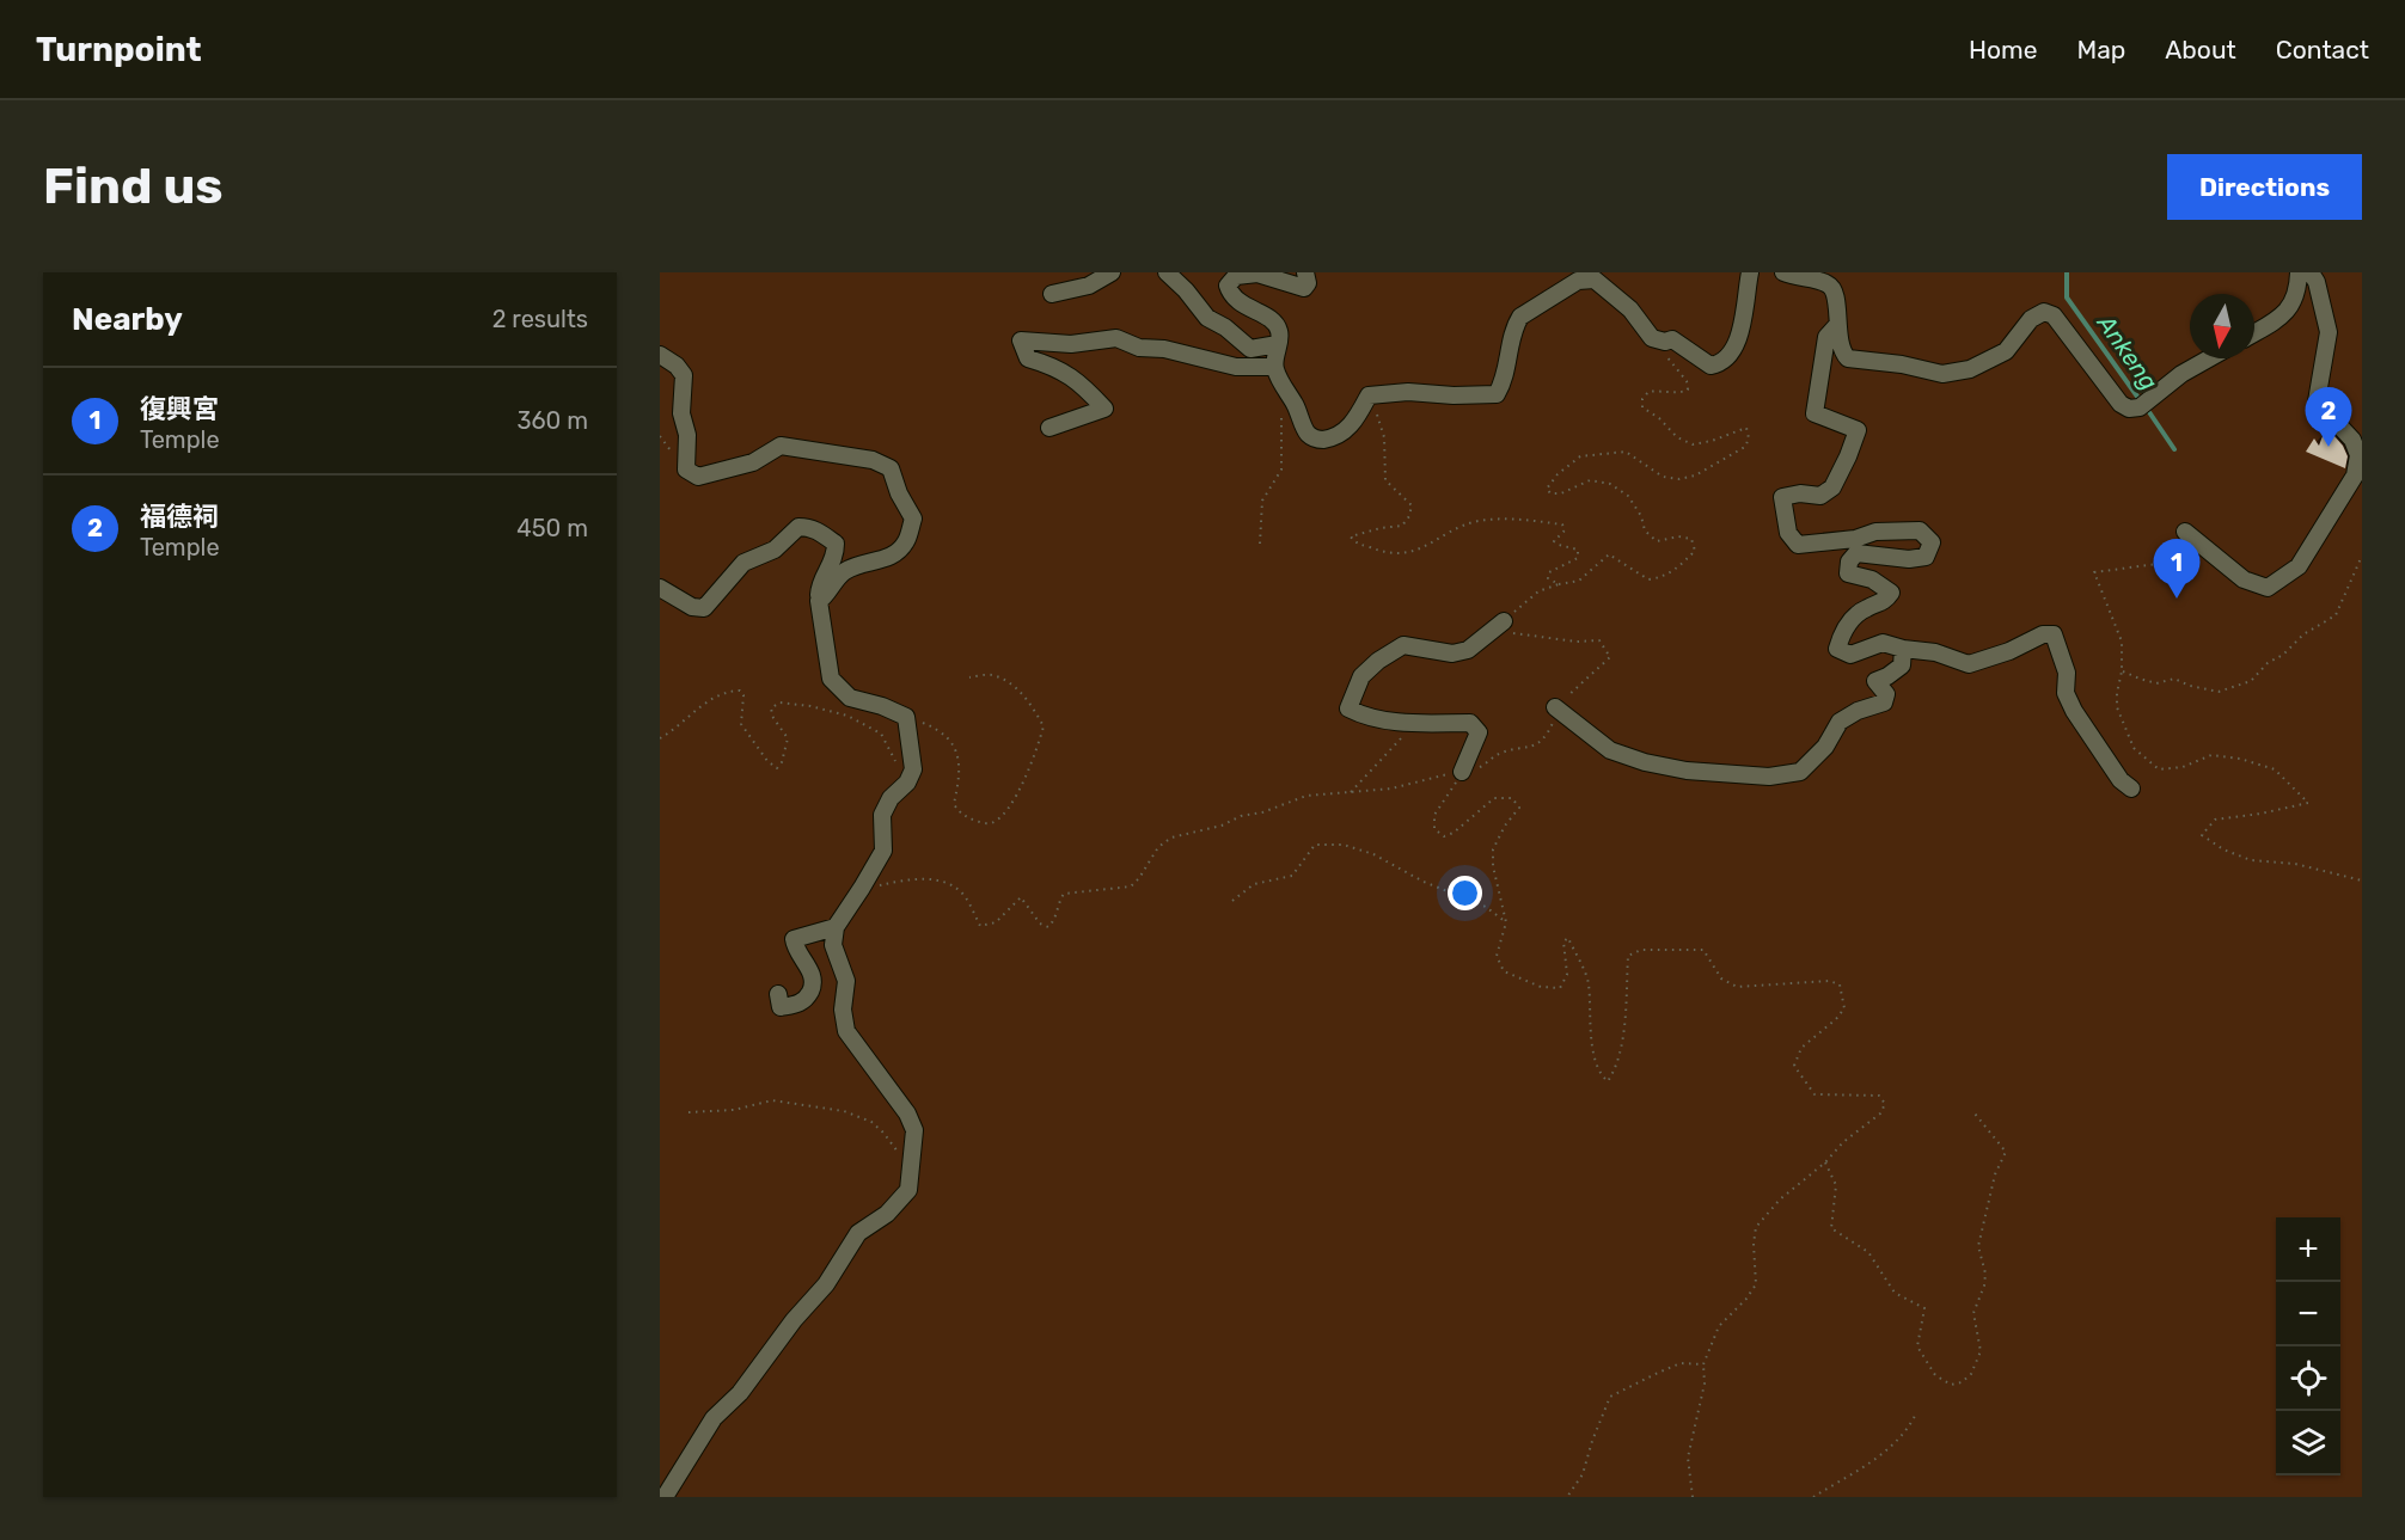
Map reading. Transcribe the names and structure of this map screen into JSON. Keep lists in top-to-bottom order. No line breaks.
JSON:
{"water":["Ankeng"],"north":"bottom","page":{"header":"Turnpoint","nav":["Home","Map","About","Contact"],"buttons":"Directions","title":"Find us","heading":["Nearby","2 results"],"list":[{"mark":"1","name":"復興宮","note":"Temple","value":"360 m"},{"mark":"2","name":"福德祠","note":"Temple","value":"450 m"}],"pins":["2","1"],"map_buttons":["+","−"]}}
